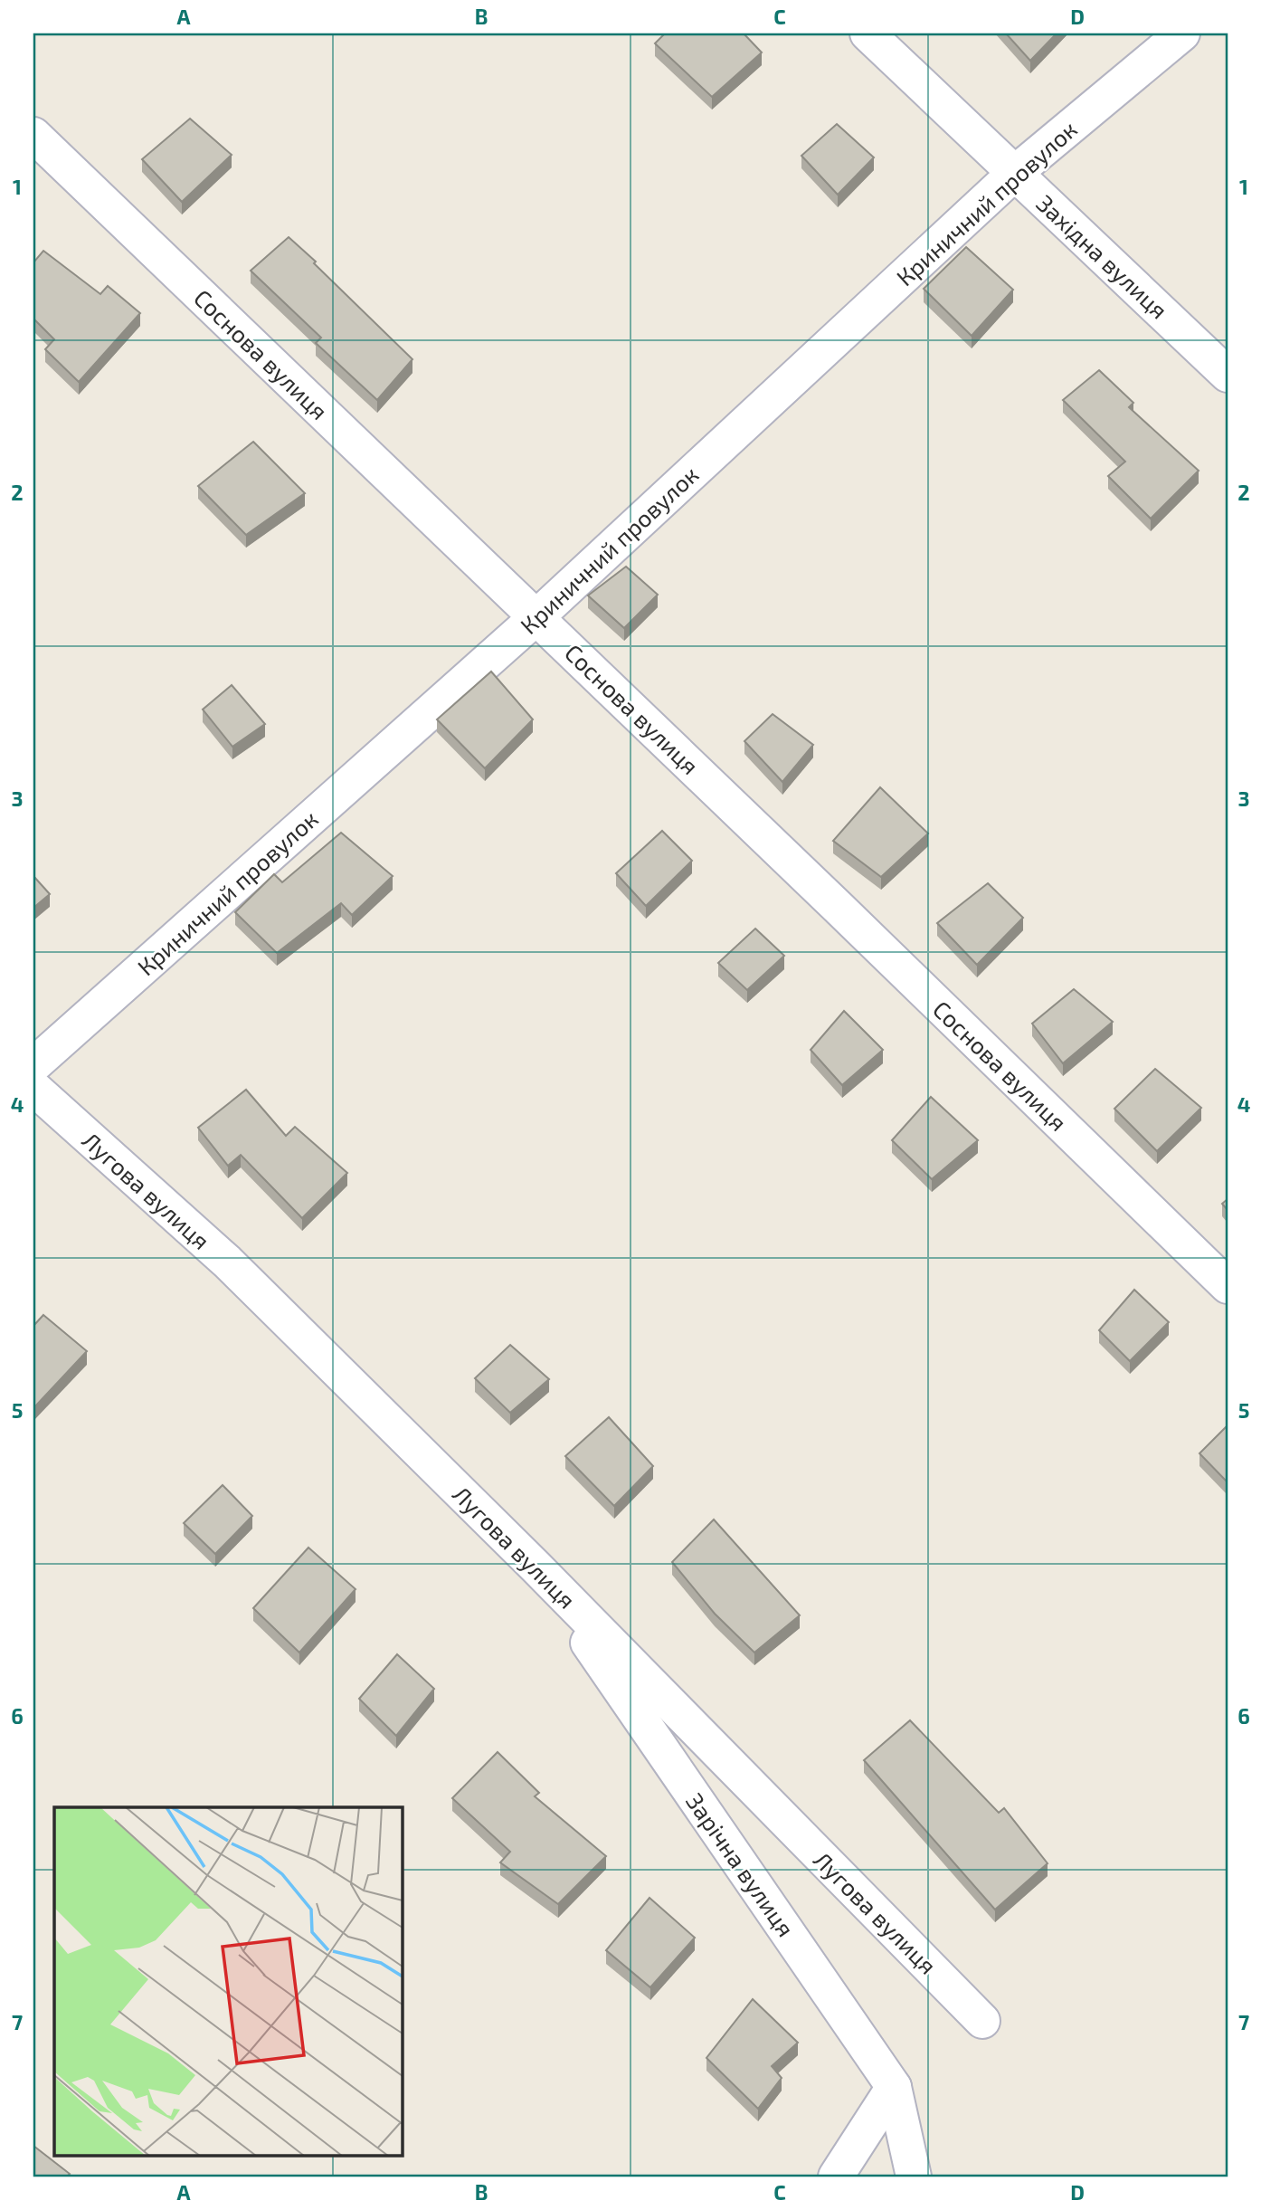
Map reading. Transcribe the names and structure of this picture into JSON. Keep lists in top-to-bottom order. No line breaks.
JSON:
{"streets":{"street":["Криничний провулок","Західна вулиця","Соснова вулиця","Лугова вулиця","Зарічна вулиця"]},"crossings":[["Криничний провулок","Західна вулиця"],["Криничний провулок","Соснова вулиця"],["Лугова вулиця","Зарічна вулиця"]],"grid":{"columns":["A","B","C","D"],"rows":["1","2","3","4","5","6","7"]}}
